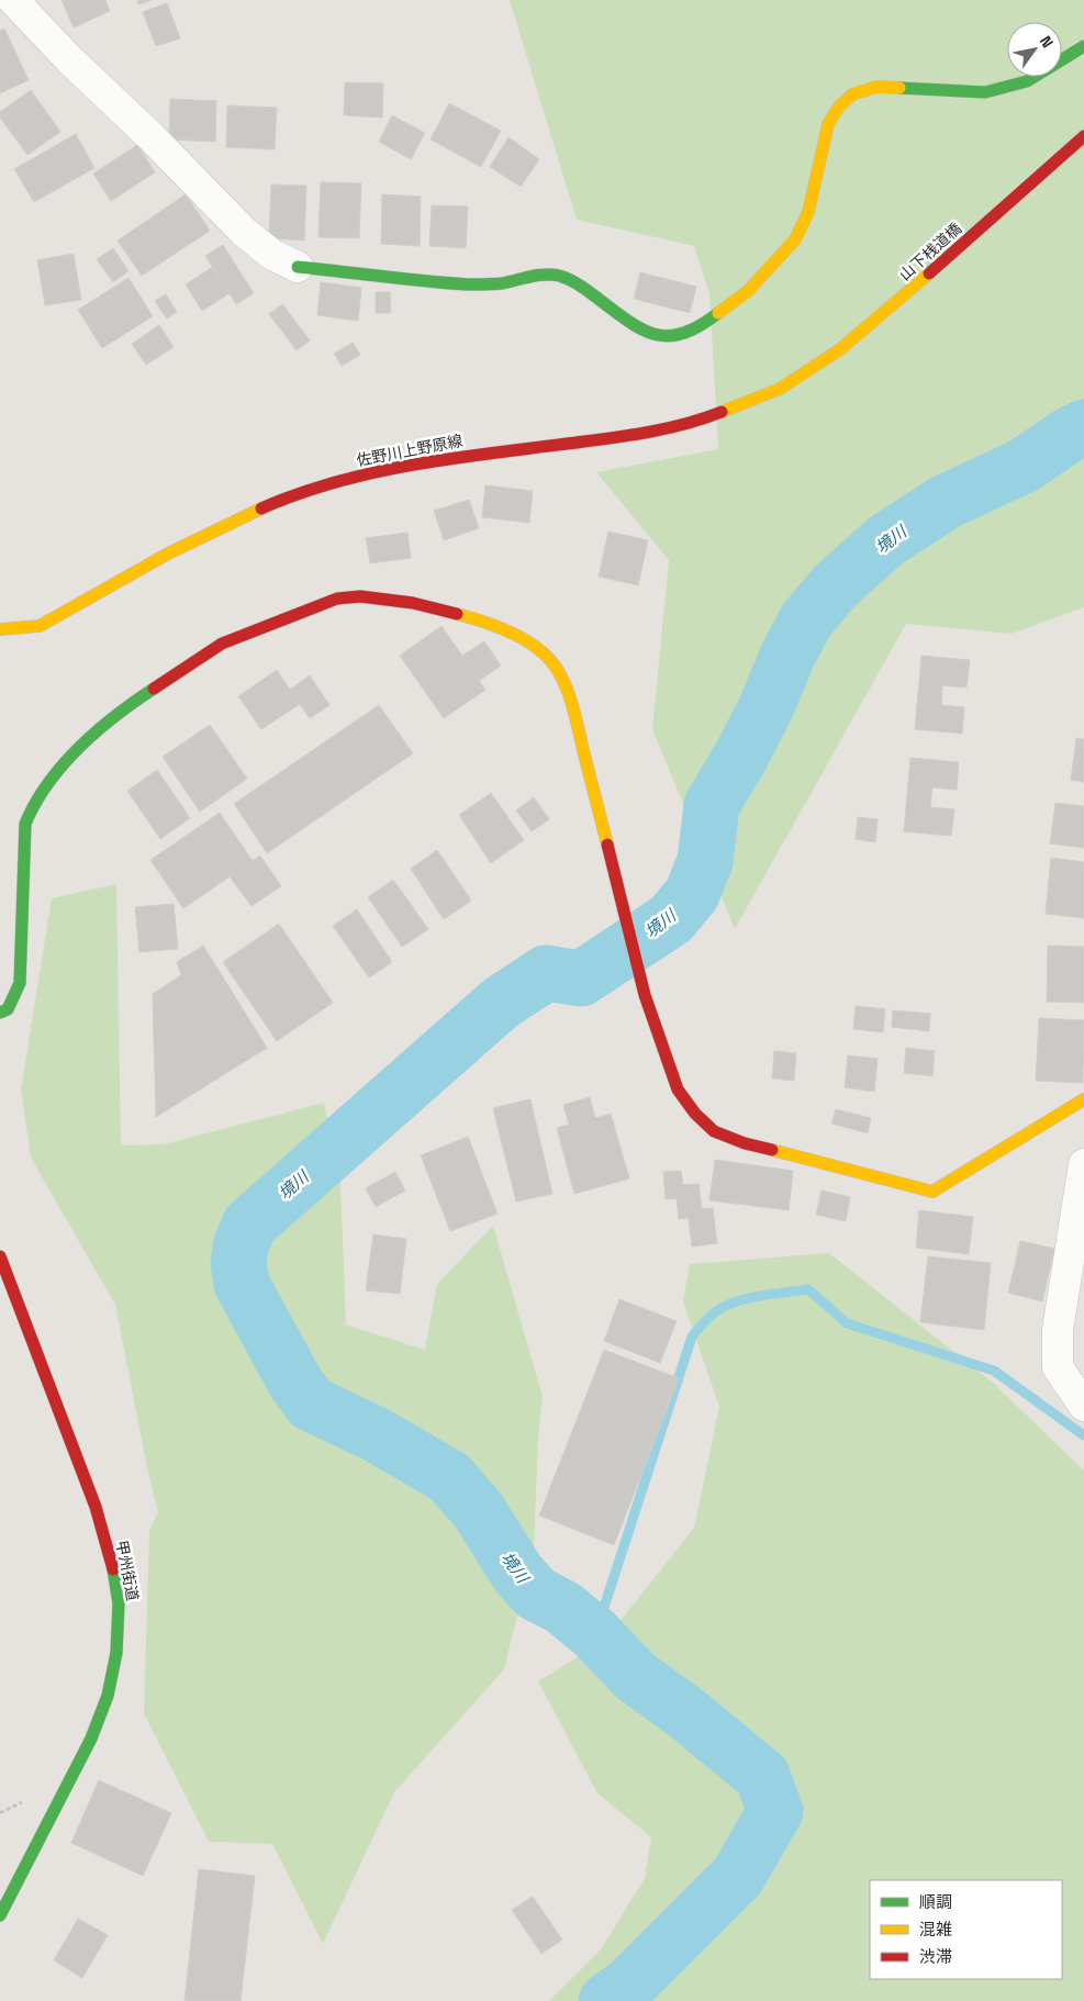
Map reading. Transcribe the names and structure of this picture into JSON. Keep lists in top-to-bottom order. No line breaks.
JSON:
{"streets":{"main road":["山下桟道橋","佐野川上野原線","甲州街道"]},"crossings":[["山下桟道橋","佐野川上野原線"]],"water":["境川"],"legend":["順調","混雑","渋滞"],"north":"top right"}
